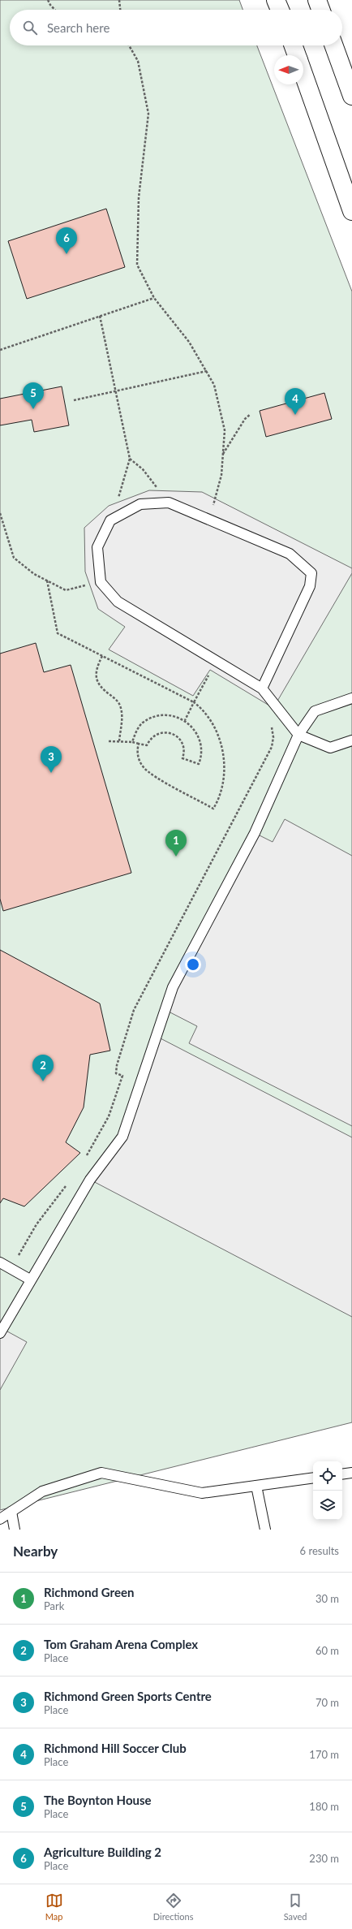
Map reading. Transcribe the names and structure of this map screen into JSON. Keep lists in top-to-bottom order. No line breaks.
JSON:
{"north":"left","page":{"search":"Search here","pins":["6","5","4","3","1","2"],"heading":["Nearby","6 results"],"list":[{"mark":"1","name":"Richmond Green","note":"Park","value":"30 m"},{"mark":"2","name":"Tom Graham Arena Complex","note":"Place","value":"60 m"},{"mark":"3","name":"Richmond Green Sports Centre","note":"Place","value":"70 m"},{"mark":"4","name":"Richmond Hill Soccer Club","note":"Place","value":"170 m"},{"mark":"5","name":"The Boynton House","note":"Place","value":"180 m"},{"mark":"6","name":"Agriculture Building 2","note":"Place","value":"230 m"}],"nav":["Map","Directions","Saved"]}}
